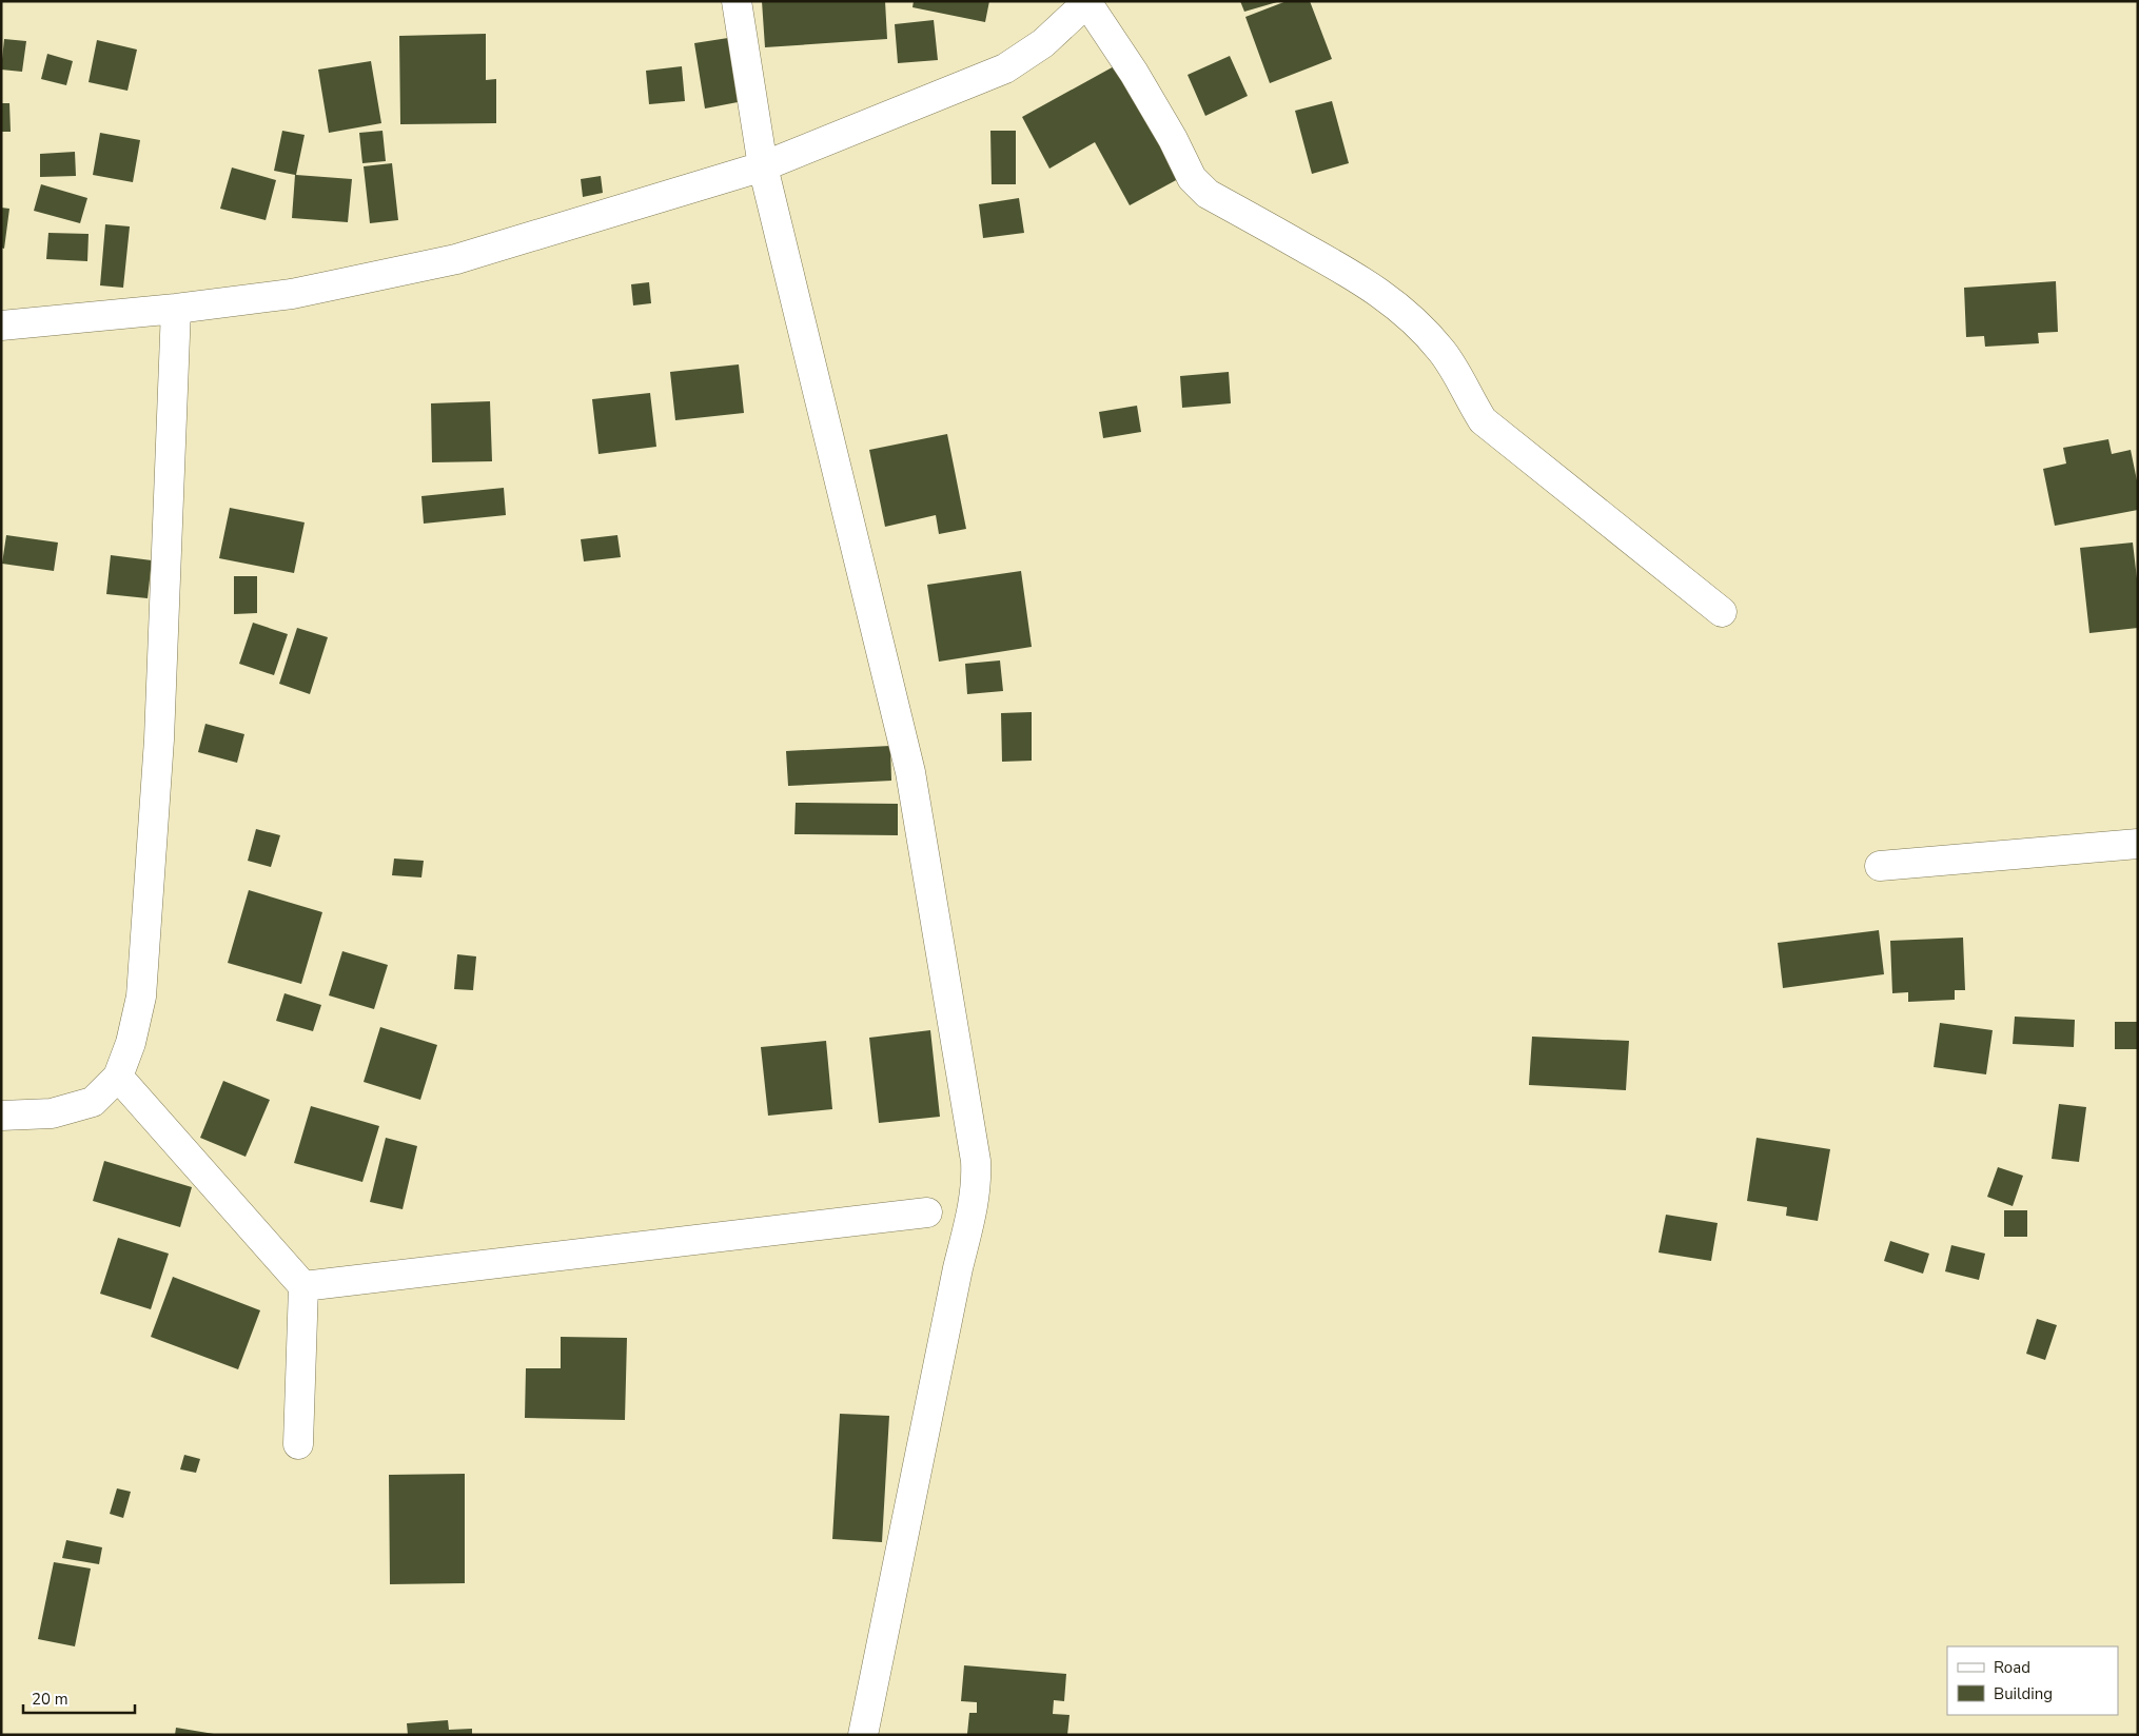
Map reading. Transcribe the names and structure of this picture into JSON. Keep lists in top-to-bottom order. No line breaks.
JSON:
{"legend":["Road","Building"],"scale_bar":"20 m"}
